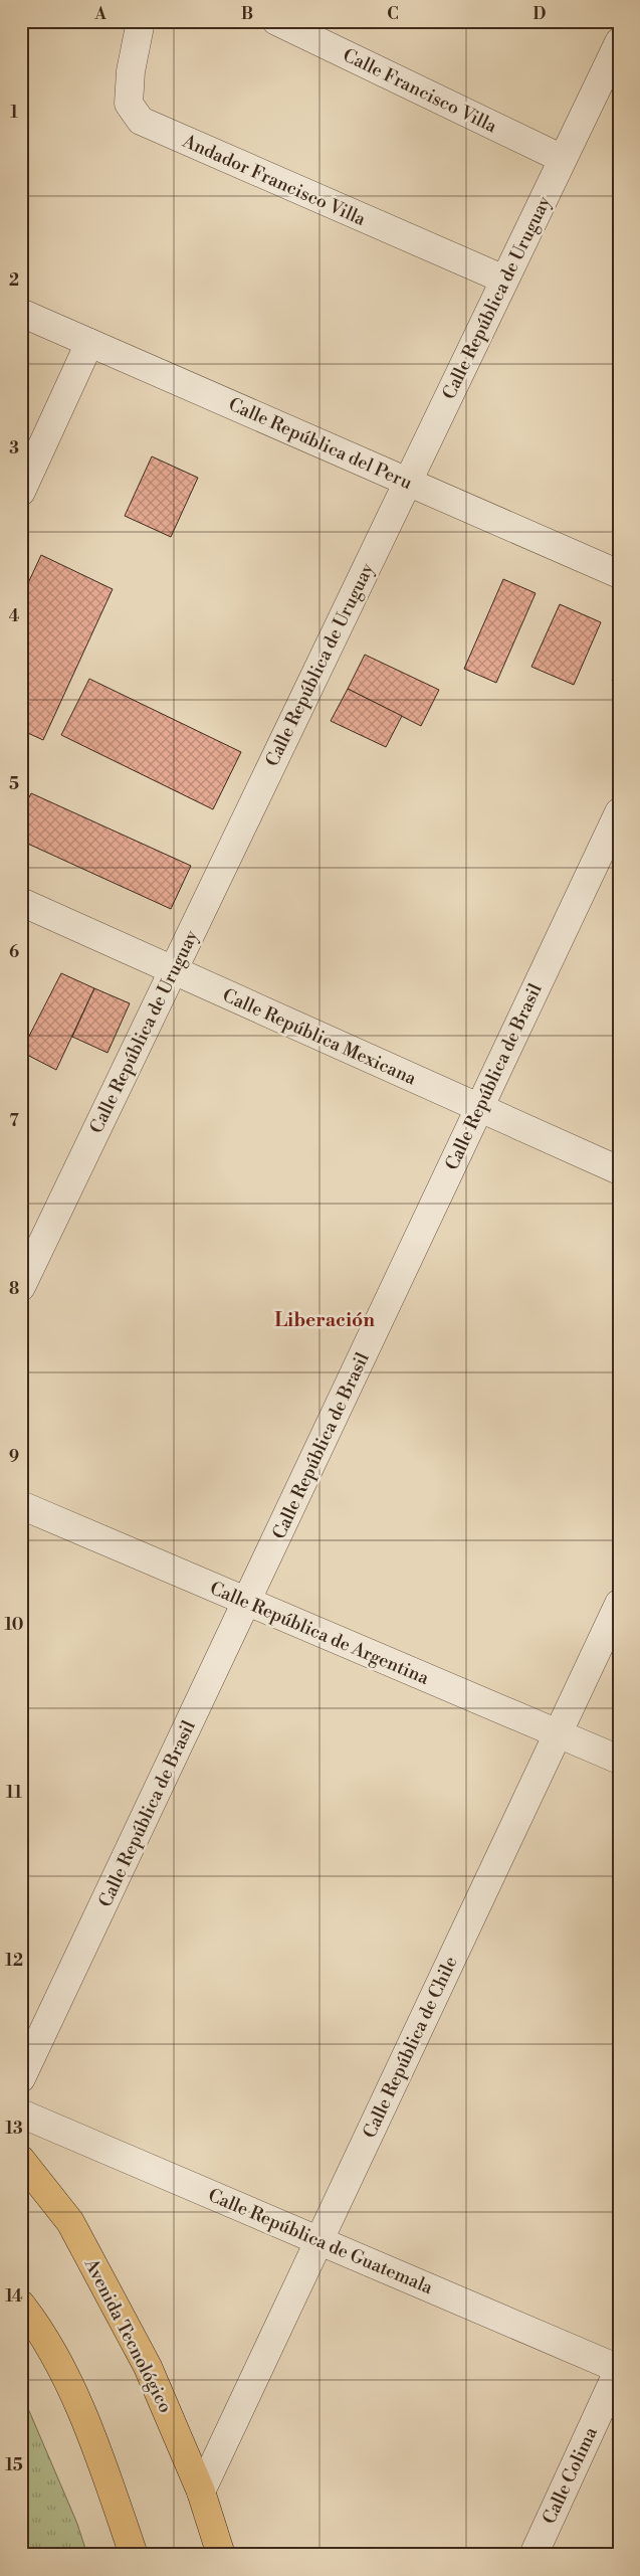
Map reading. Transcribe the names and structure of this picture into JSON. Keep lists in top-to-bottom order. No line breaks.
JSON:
{"streets":{"main road":["Avenida Tecnológico"],"street":["Calle Francisco Villa","Andador Francisco Villa","Calle República de Uruguay","Calle República del Peru","Calle República Mexicana","Calle República de Brasil","Calle República de Argentina","Calle República de Chile","Calle República de Guatemala","Calle Colima"]},"crossings":[["Calle Francisco Villa","Calle República de Uruguay"],["Andador Francisco Villa","Calle República de Uruguay"],["Calle República de Uruguay","Calle República del Peru"],["Calle República de Uruguay","Calle República Mexicana"],["Calle República Mexicana","Calle República de Brasil"],["Calle República de Brasil","Calle República de Argentina"],["Calle República de Argentina","Calle República de Chile"],["Calle República de Chile","Calle República de Guatemala"],["Calle República de Chile","Avenida Tecnológico"],["Calle República de Guatemala","Calle Colima"]],"districts":["Liberación"],"grid":{"columns":["A","B","C","D"],"rows":["1","2","3","4","5","6","7","8","9","10","11","12","13","14","15"]}}
